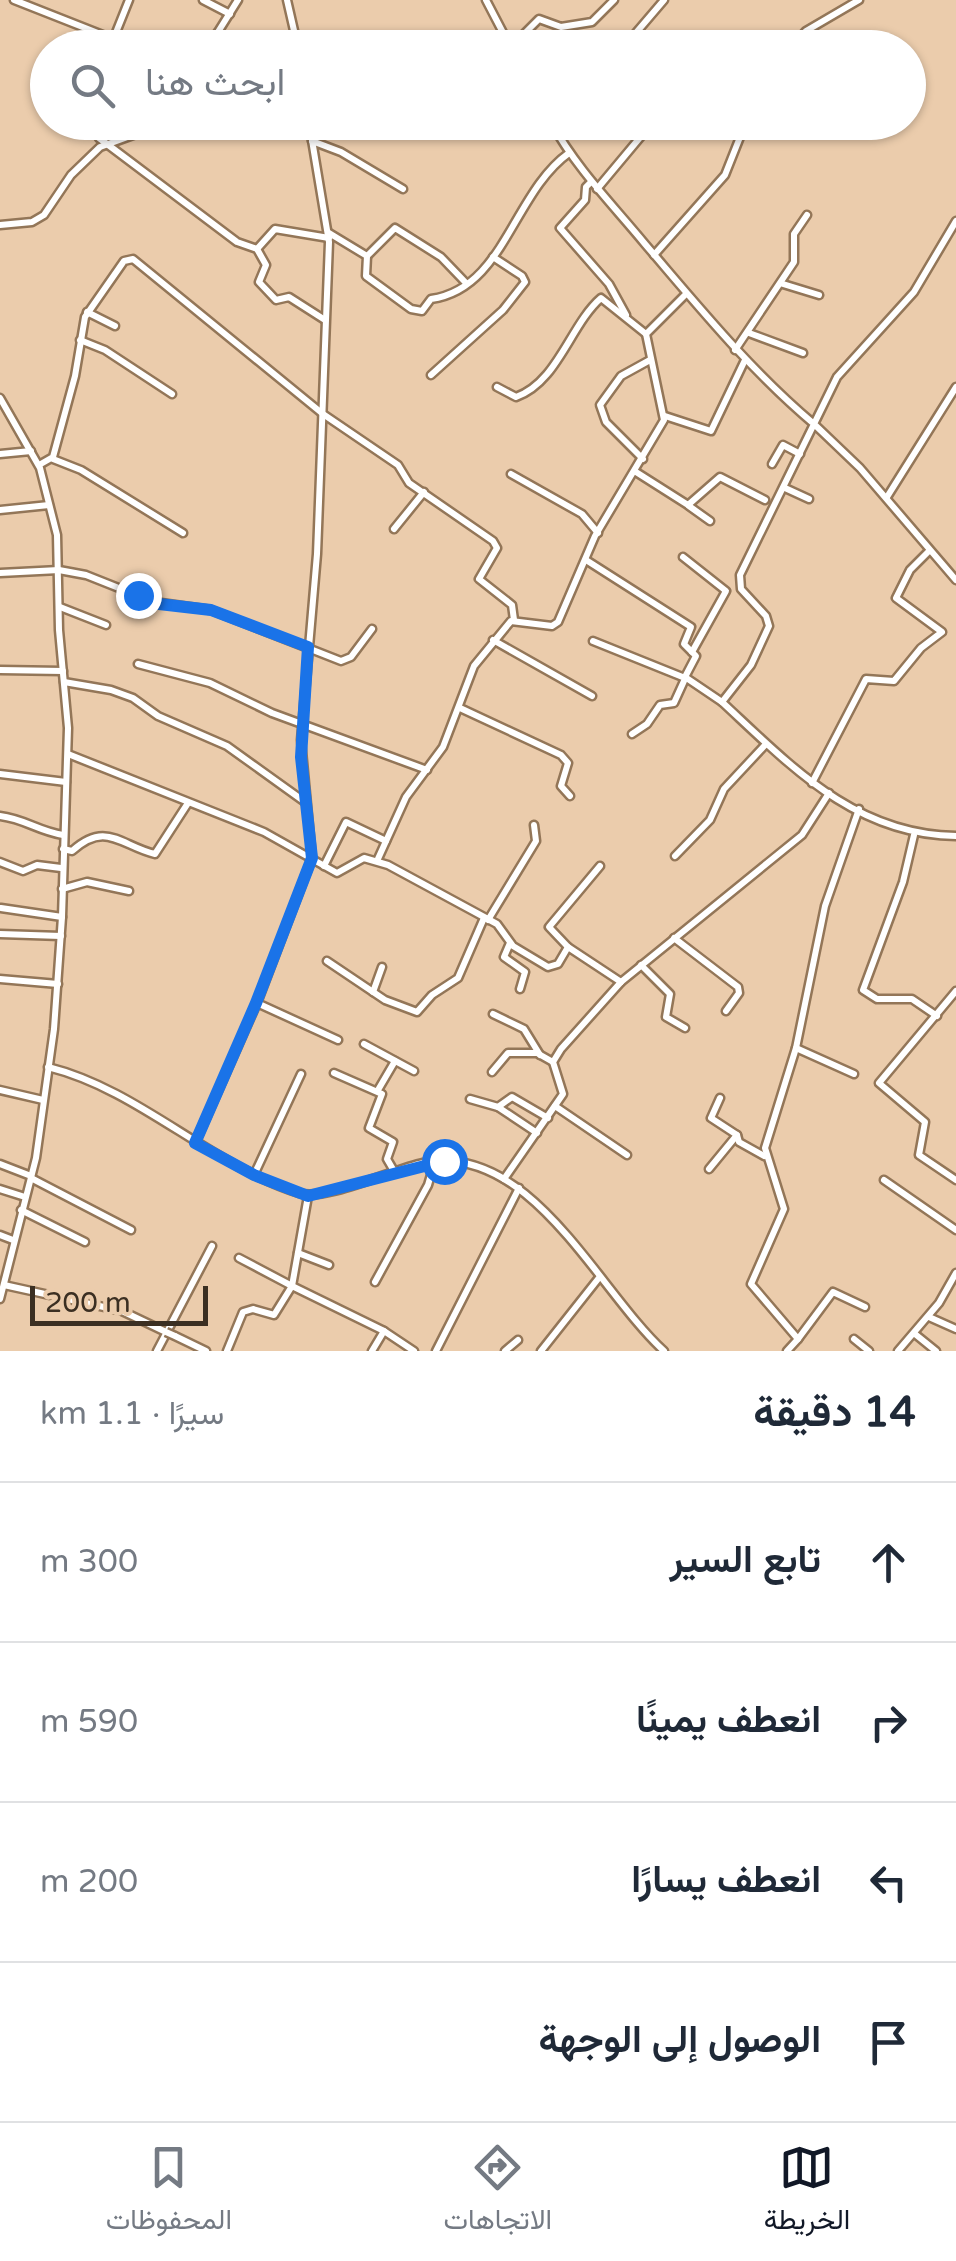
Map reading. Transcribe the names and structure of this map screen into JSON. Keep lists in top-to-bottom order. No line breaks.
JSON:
{"scale_bar":"200 m","page":{"search":"ابحث هنا","scale":"200 m","heading":["14 دقيقة","سيرًا · 1.1 km"],"list":[["تابع السير","300 m"],["انعطف يمينًا","590 m"],["انعطف يسارًا","200 m"],"الوصول إلى الوجهة"],"nav":["الخريطة","الاتجاهات","المحفوظات"]}}
